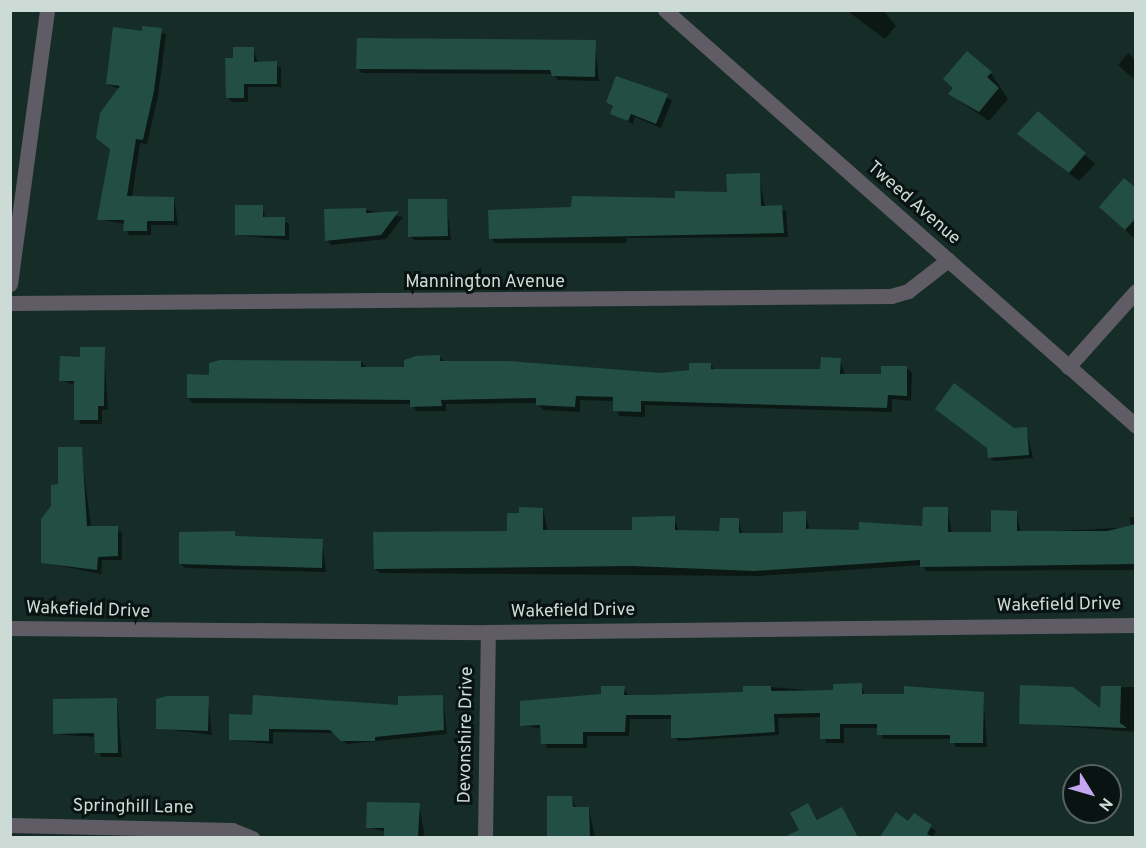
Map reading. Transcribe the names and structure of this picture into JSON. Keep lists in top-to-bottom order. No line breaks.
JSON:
{"streets":{"street":["Tweed Avenue","Mannington Avenue","Wakefield Drive","Devonshire Drive","Springhill Lane"]},"crossings":[["Tweed Avenue","Mannington Avenue"],["Wakefield Drive","Devonshire Drive"]],"north":"bottom right"}
